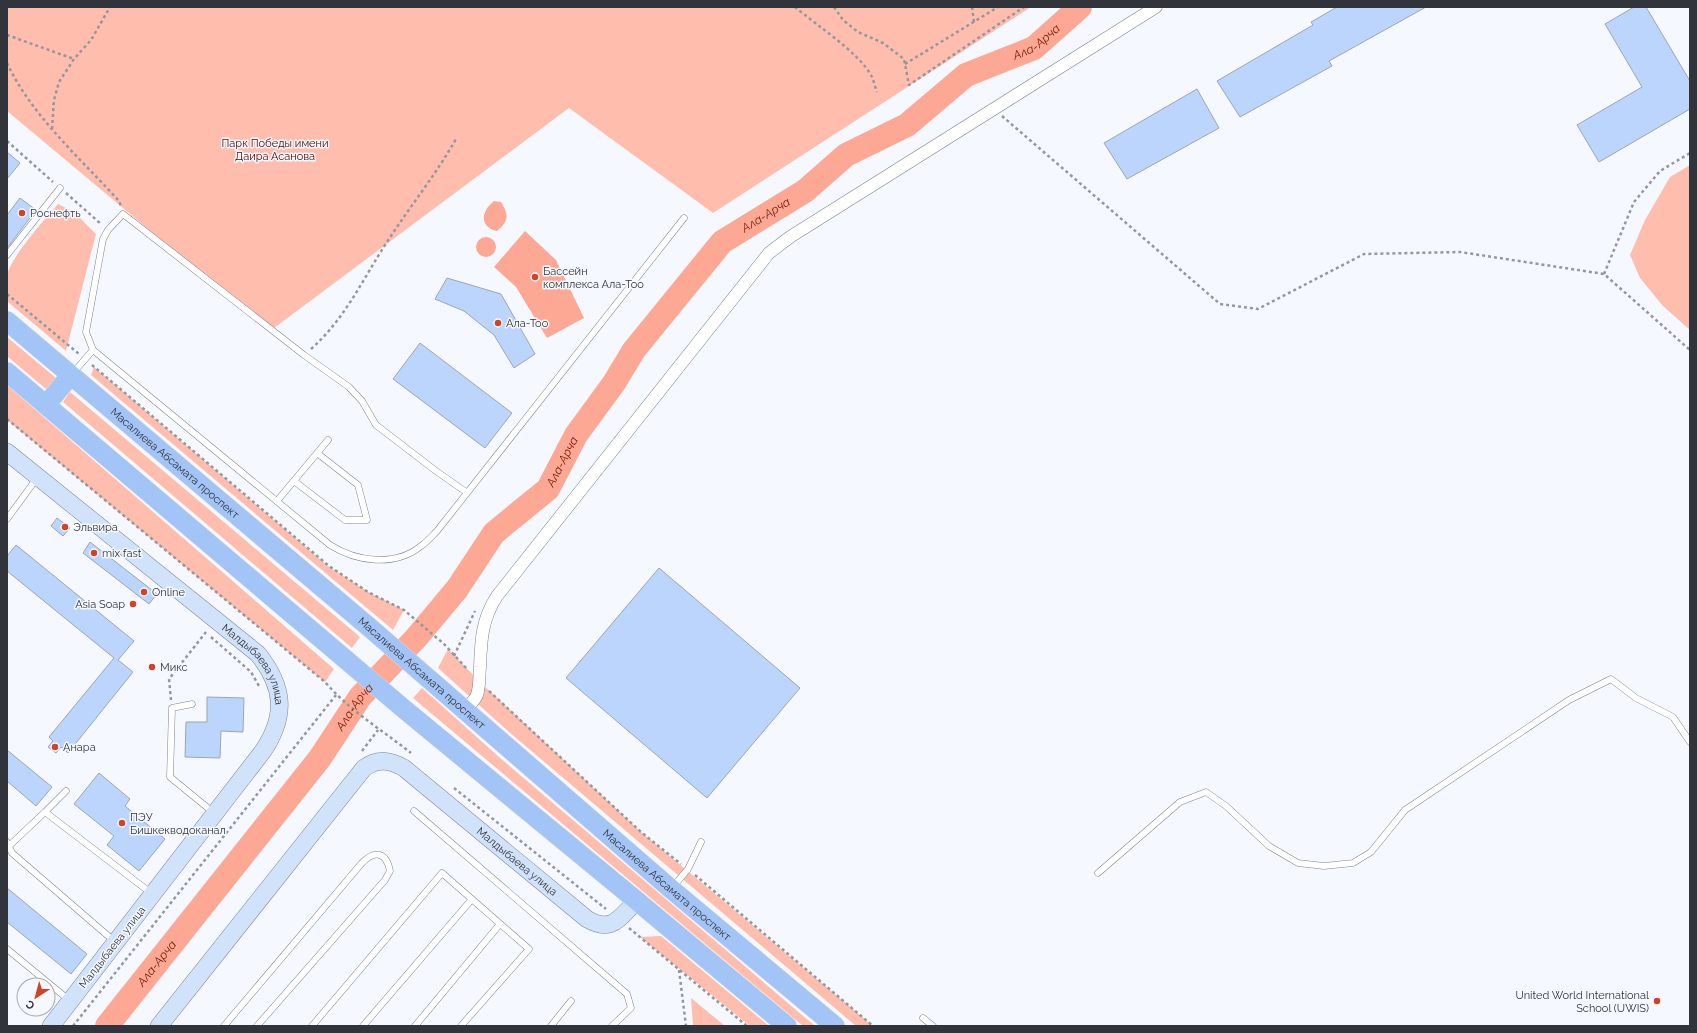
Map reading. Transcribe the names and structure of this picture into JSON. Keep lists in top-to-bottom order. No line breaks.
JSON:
{"streets":{"main road":["Масалиева Абсамата проспект"],"street":["Малдыбаева улица"]},"water":["Ала-Арча"],"parks":["Парк Победы имени Даира Асанова"],"places":["Роснефть","Бассейн комплекса Ала-Тоо","Ала-Тоо","Эльвира","mix fast","Online","Asia Soap","Микс","Анара","ПЭУ Бишкекводоканал","United World International School (UWIS)"],"north":"bottom left"}
